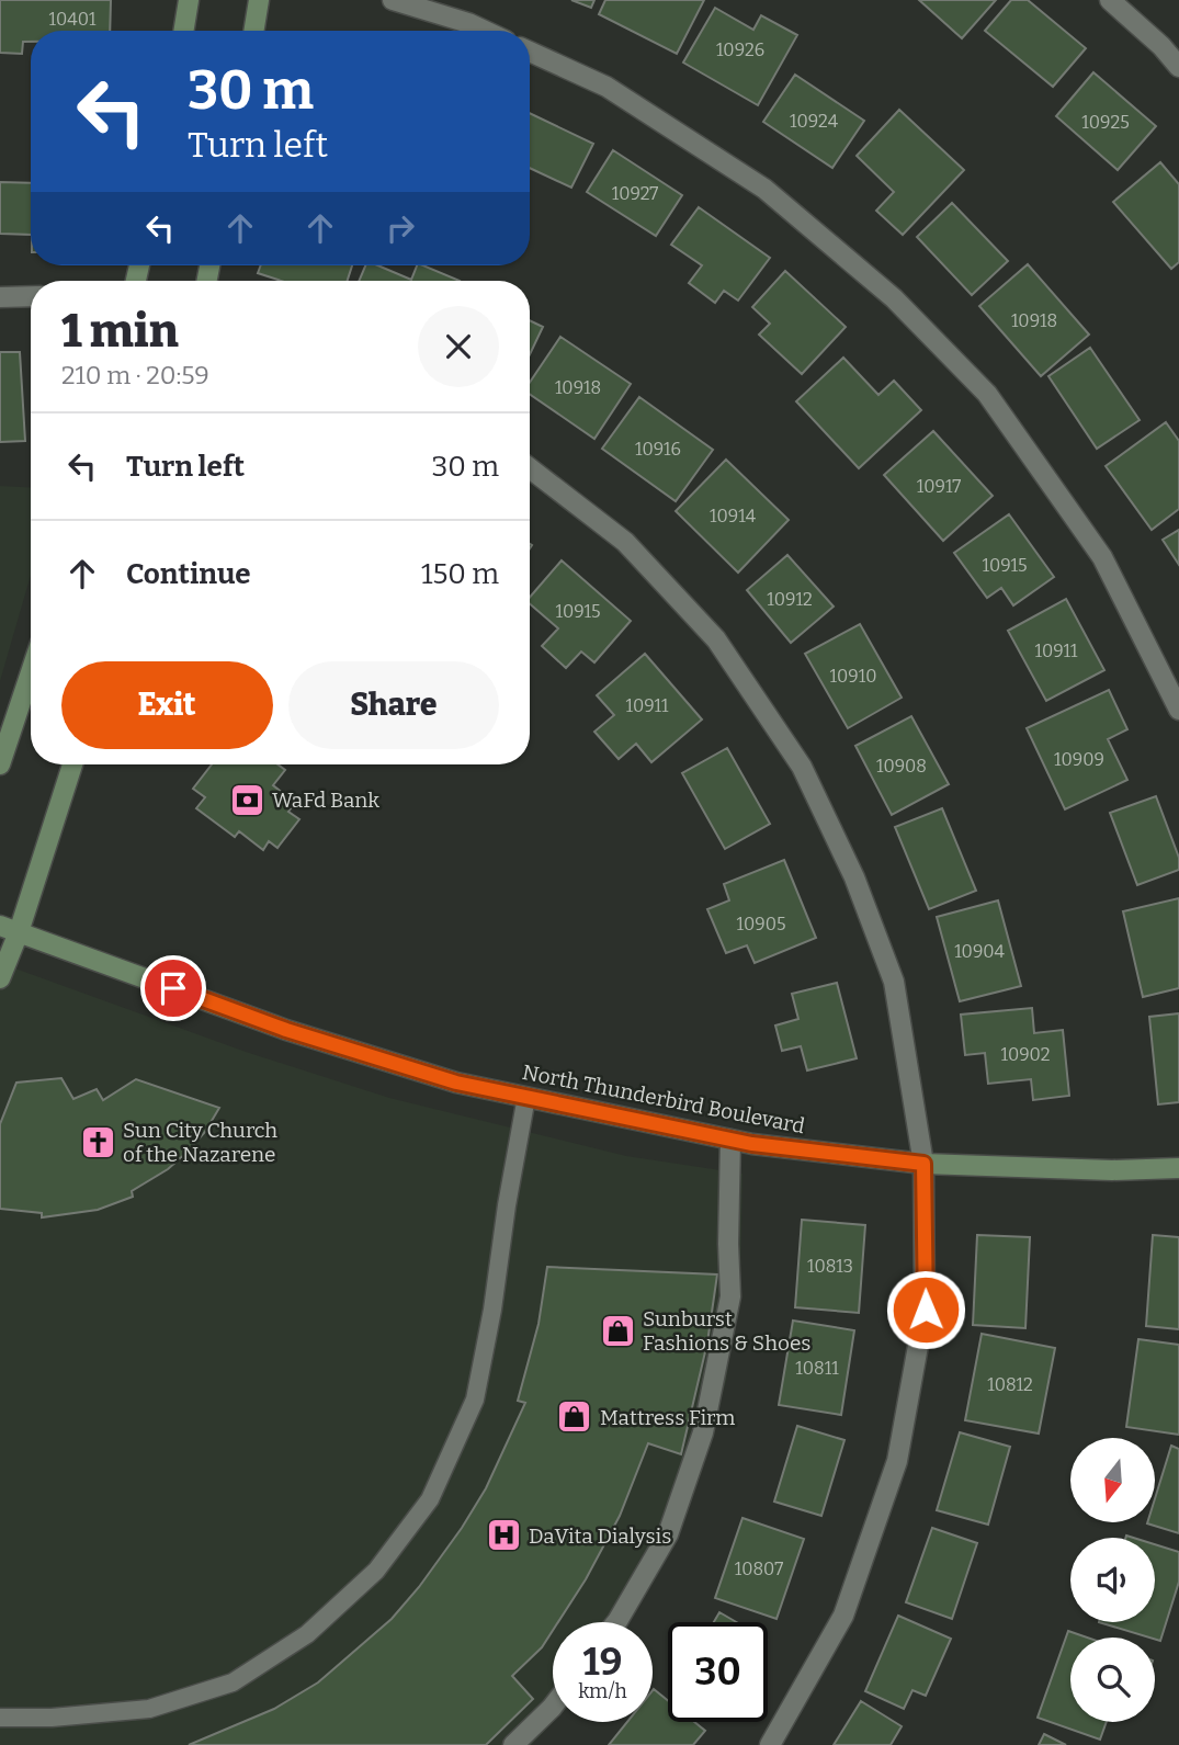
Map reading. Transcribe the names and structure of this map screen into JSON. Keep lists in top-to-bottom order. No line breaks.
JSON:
{"streets":{"street":["North Thunderbird Boulevard"]},"places":{"bank":["WaFd Bank"],"church":["Sun City Church of the Nazarene"],"shop":["Sunburst Fashions & Shoes","Mattress Firm"],"hospital":["DaVita Dialysis"]},"house_numbers":["10401","10926","10924","10925","10927","10918","10918","10916","10917","10914","10915","10912","10915","10911","10910","10911","10909","10908","10905","10904","10902","10813","10811","10812","10807"],"north":"bottom","page":{"turn":["30 m","Turn left"],"heading":["1 min","210 m · 20:59"],"list":[{"name":"Turn left","value":"30 m"},{"name":"Continue","value":"150 m"}],"buttons":["Exit","Share"],"speed":"19 km/h","limit":"30"}}
